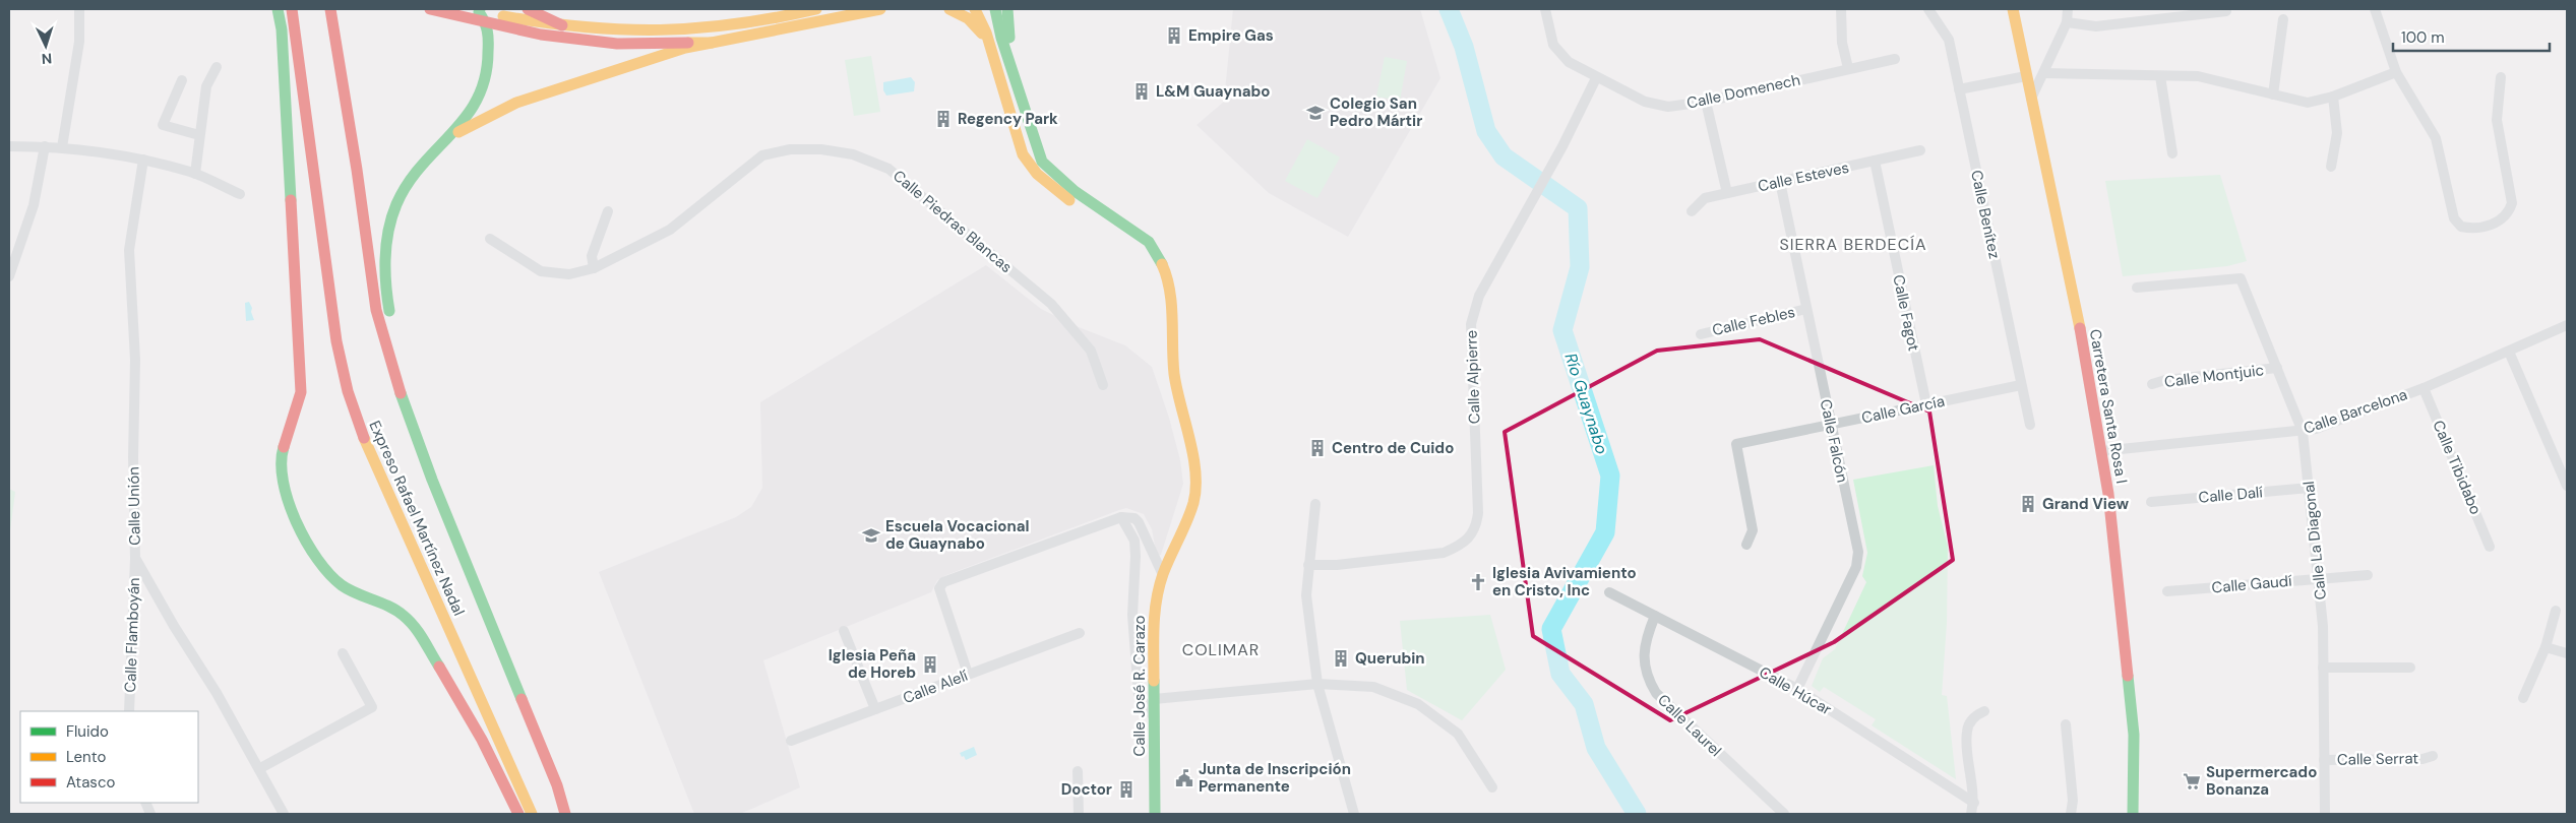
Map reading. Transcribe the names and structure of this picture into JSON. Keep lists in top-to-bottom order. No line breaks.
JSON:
{"streets":{"main road":["Carretera Santa Rosa I","Expreso Rafael Martínez Nadal","Calle José R. Carazo"],"street":["Calle Domenech","Calle Esteves","Calle Benítez","Calle Piedras Blancas","Calle Fagot","Calle Febles","Calle Montjuic","Calle Alpierre","Calle García","Calle Barcelona","Calle Falcón","Calle Tibidabo","Calle Dalí","Calle Unión","Calle La Diagonal","Calle Gaudí","Calle Flamboyán","Calle Alelí","Calle Húcar","Calle Laurel","Calle Serrat"]},"crossings":[["Calle Domenech","Calle Alpierre"],["Calle Esteves","Calle Fagot"],["Calle Esteves","Calle Falcón"],["Calle Benítez","Calle García"],["Calle Fagot","Calle García"],["Calle Febles","Calle Falcón"],["Calle Montjuic","Calle La Diagonal"],["Carretera Santa Rosa I","Calle Barcelona"],["Calle García","Calle Falcón"],["Calle Barcelona","Calle Tibidabo"],["Calle Barcelona","Calle La Diagonal"],["Calle Falcón","Calle Húcar"],["Calle Dalí","Calle La Diagonal"],["Calle Unión","Calle Flamboyán"],["Calle La Diagonal","Calle Gaudí"],["Calle La Diagonal","Calle Serrat"],["Calle Húcar","Calle Laurel"]],"districts":["SIERRA BERDECÍA","COLIMAR"],"water":["Río Guaynabo"],"places":{"building":["Empire Gas","L&M Guaynabo","Regency Park","Centro de Cuido","Grand View","Querubin","Iglesia Peña de Horeb","Doctor"],"school or university":["Colegio San Pedro Mártir","Escuela Vocacional de Guaynabo"],"church":["Iglesia Avivamiento en Cristo, Inc"],"public building":["Junta de Inscripción Permanente"],"supermarket":["Supermercado Bonanza"]},"legend":["Fluido","Lento","Atasco"],"scale_bar":"100 m","north":"bottom"}
